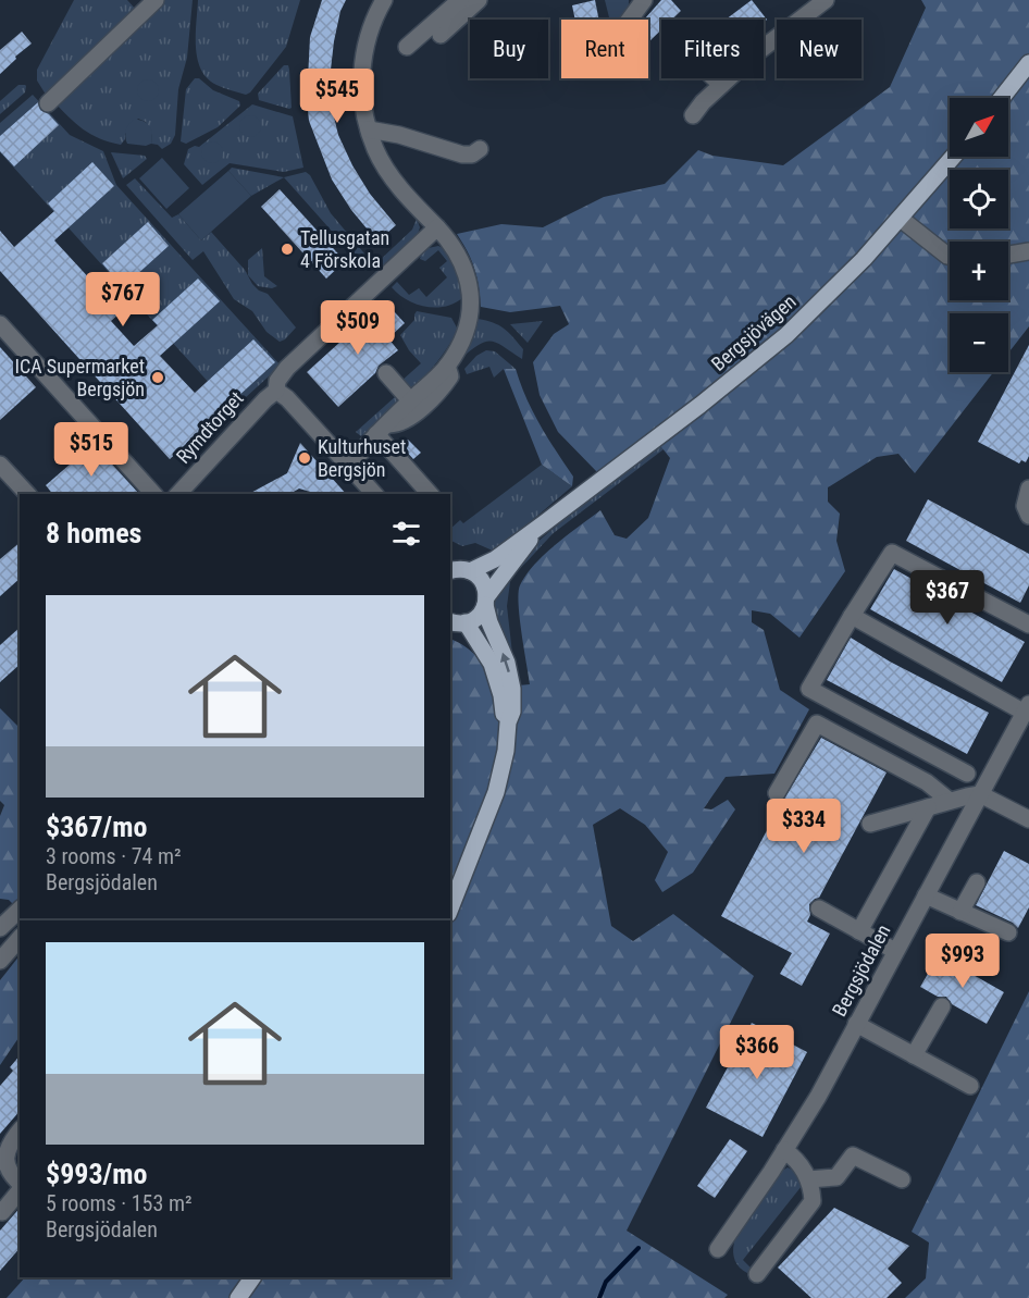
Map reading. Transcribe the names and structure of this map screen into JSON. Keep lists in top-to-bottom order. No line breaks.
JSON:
{"streets":{"main road":["Bergsjövägen"],"street":["Rymdtorget","Bergsjödalen"]},"places":["Tellusgatan 4 Förskola","ICA Supermarket Bergsjön","Kulturhuset Bergsjön"],"north":"top right","page":{"chip":["Buy","Rent","Filters","New"],"price":["$545","$767","$509","$515","$367","$334","$993","$366"],"map_buttons":["+","−"],"heading":"8 homes","list":[{"name":"$367/mo","note":"3 rooms · 74 m² · Bergsjödalen"},{"name":"$993/mo","note":"5 rooms · 153 m² · Bergsjödalen"}]}}
